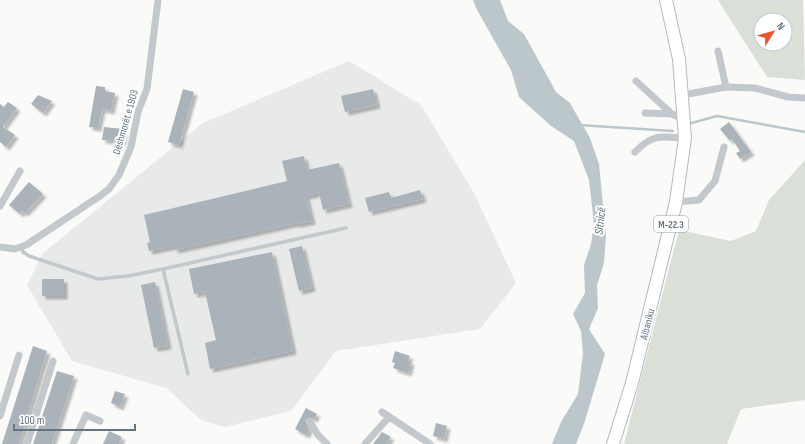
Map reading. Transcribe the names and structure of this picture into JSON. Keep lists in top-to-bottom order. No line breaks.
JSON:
{"streets":{"main road":["M-22.3","Albaniku"],"street":["Dëshmorët e 1903"]},"water":["Sitnicë"],"scale_bar":"100 m","north":"top right"}
